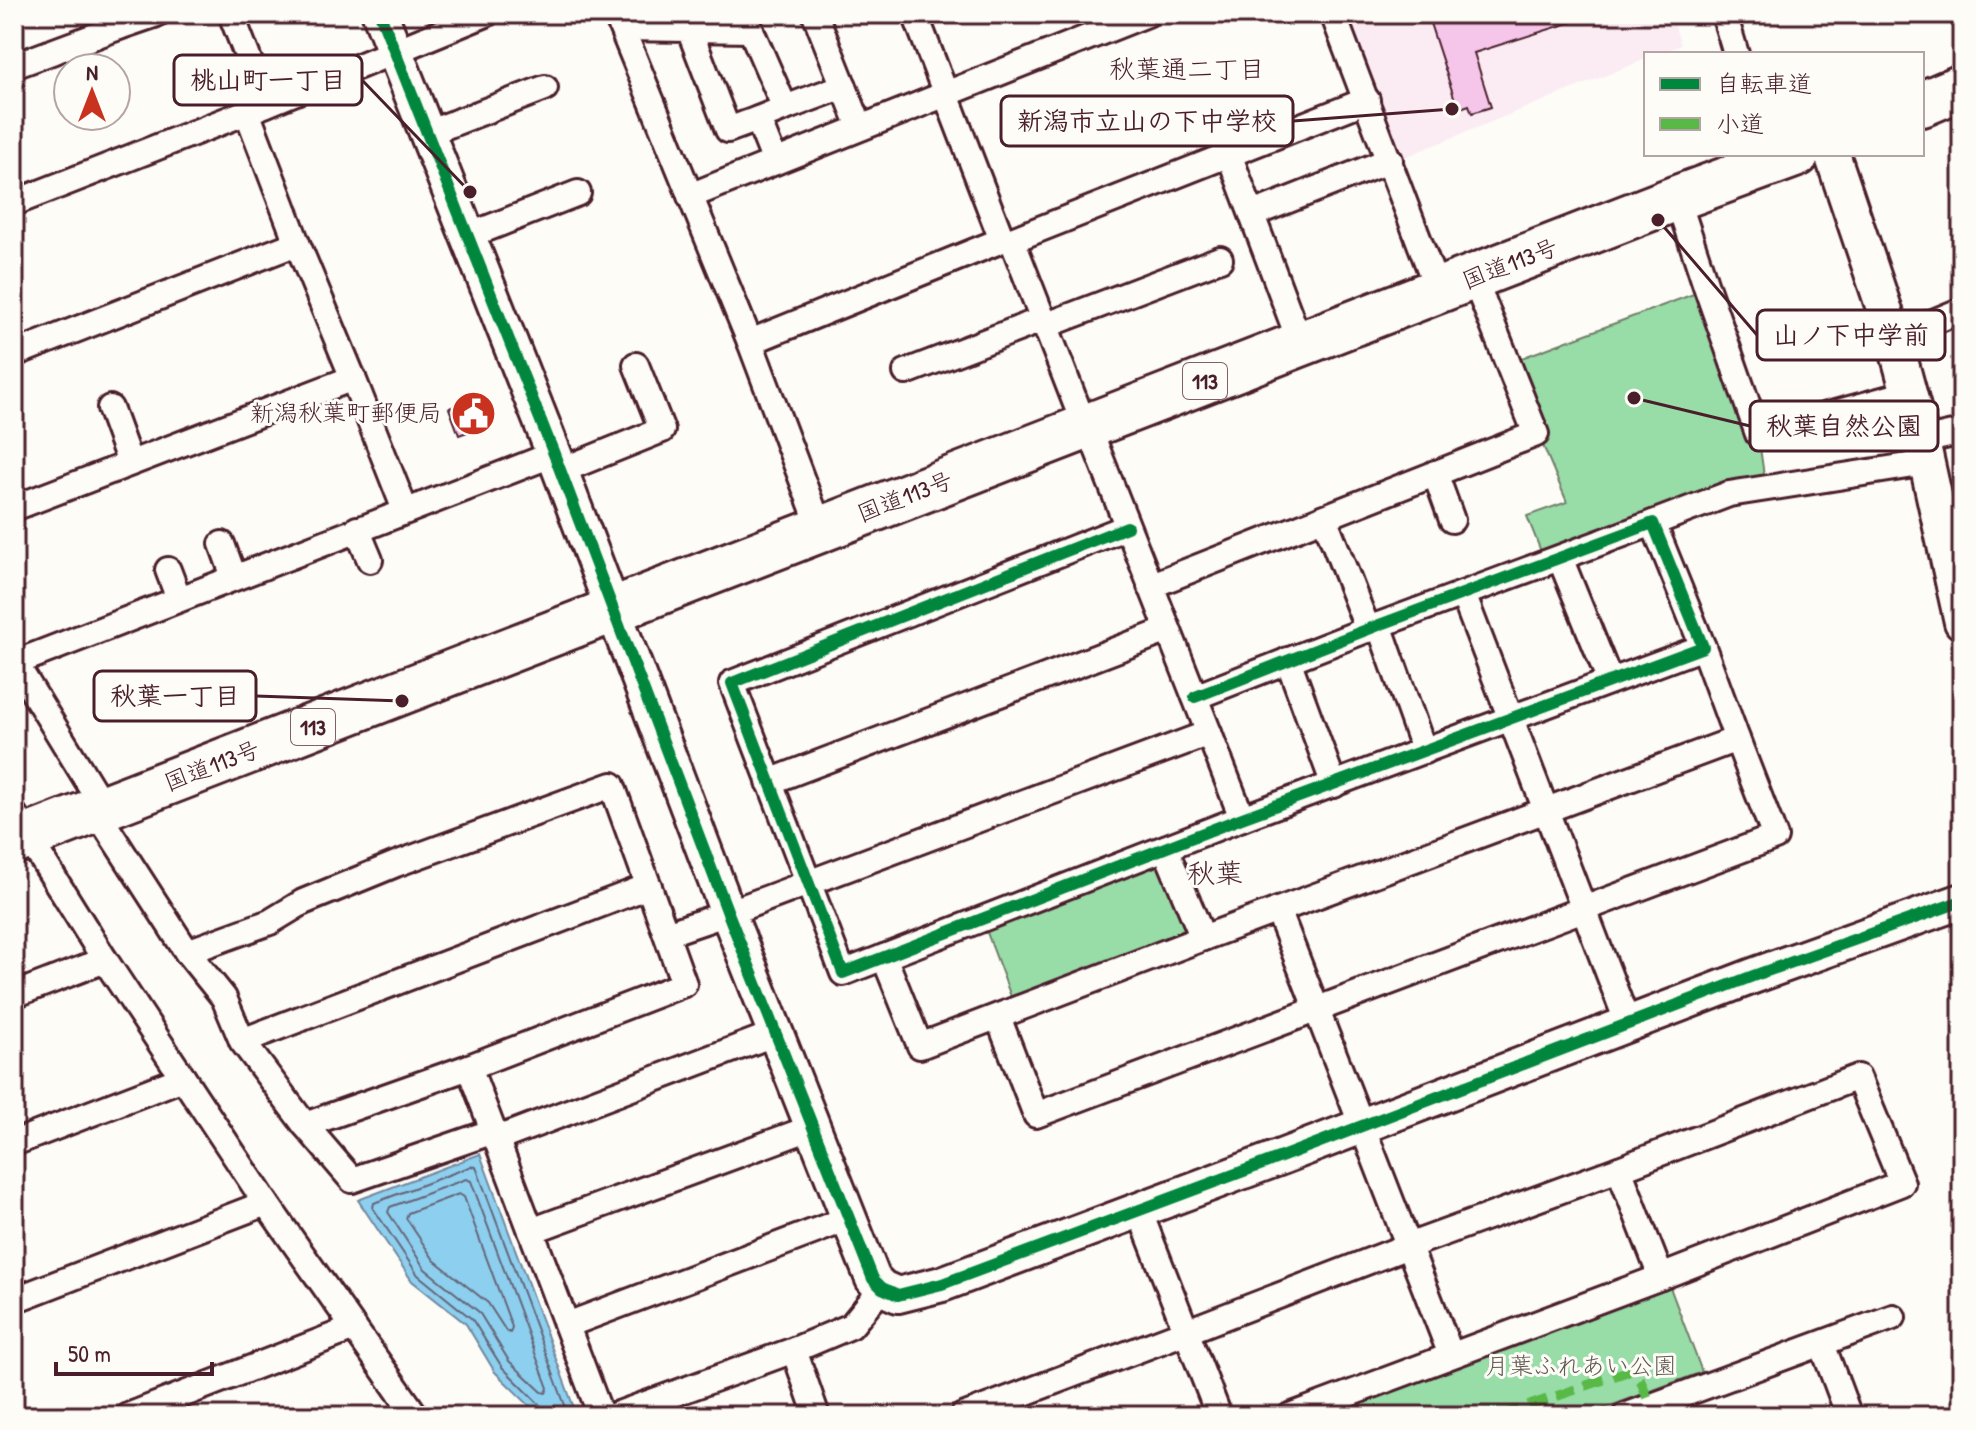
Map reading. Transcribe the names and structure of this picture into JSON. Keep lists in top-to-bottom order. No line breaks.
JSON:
{"streets":{"highway":["国道113号","113"]},"districts":["秋葉通二丁目","秋葉"],"parks":["月葉ふれあい公園"],"places":{"other":["新潟市立山の下中学校","桃山町一丁目","山ノ下中学前","秋葉自然公園","秋葉一丁目"],"public building":["新潟秋葉町郵便局"]},"legend":["自転車道","小道"],"scale_bar":"50 m","north":"top"}
